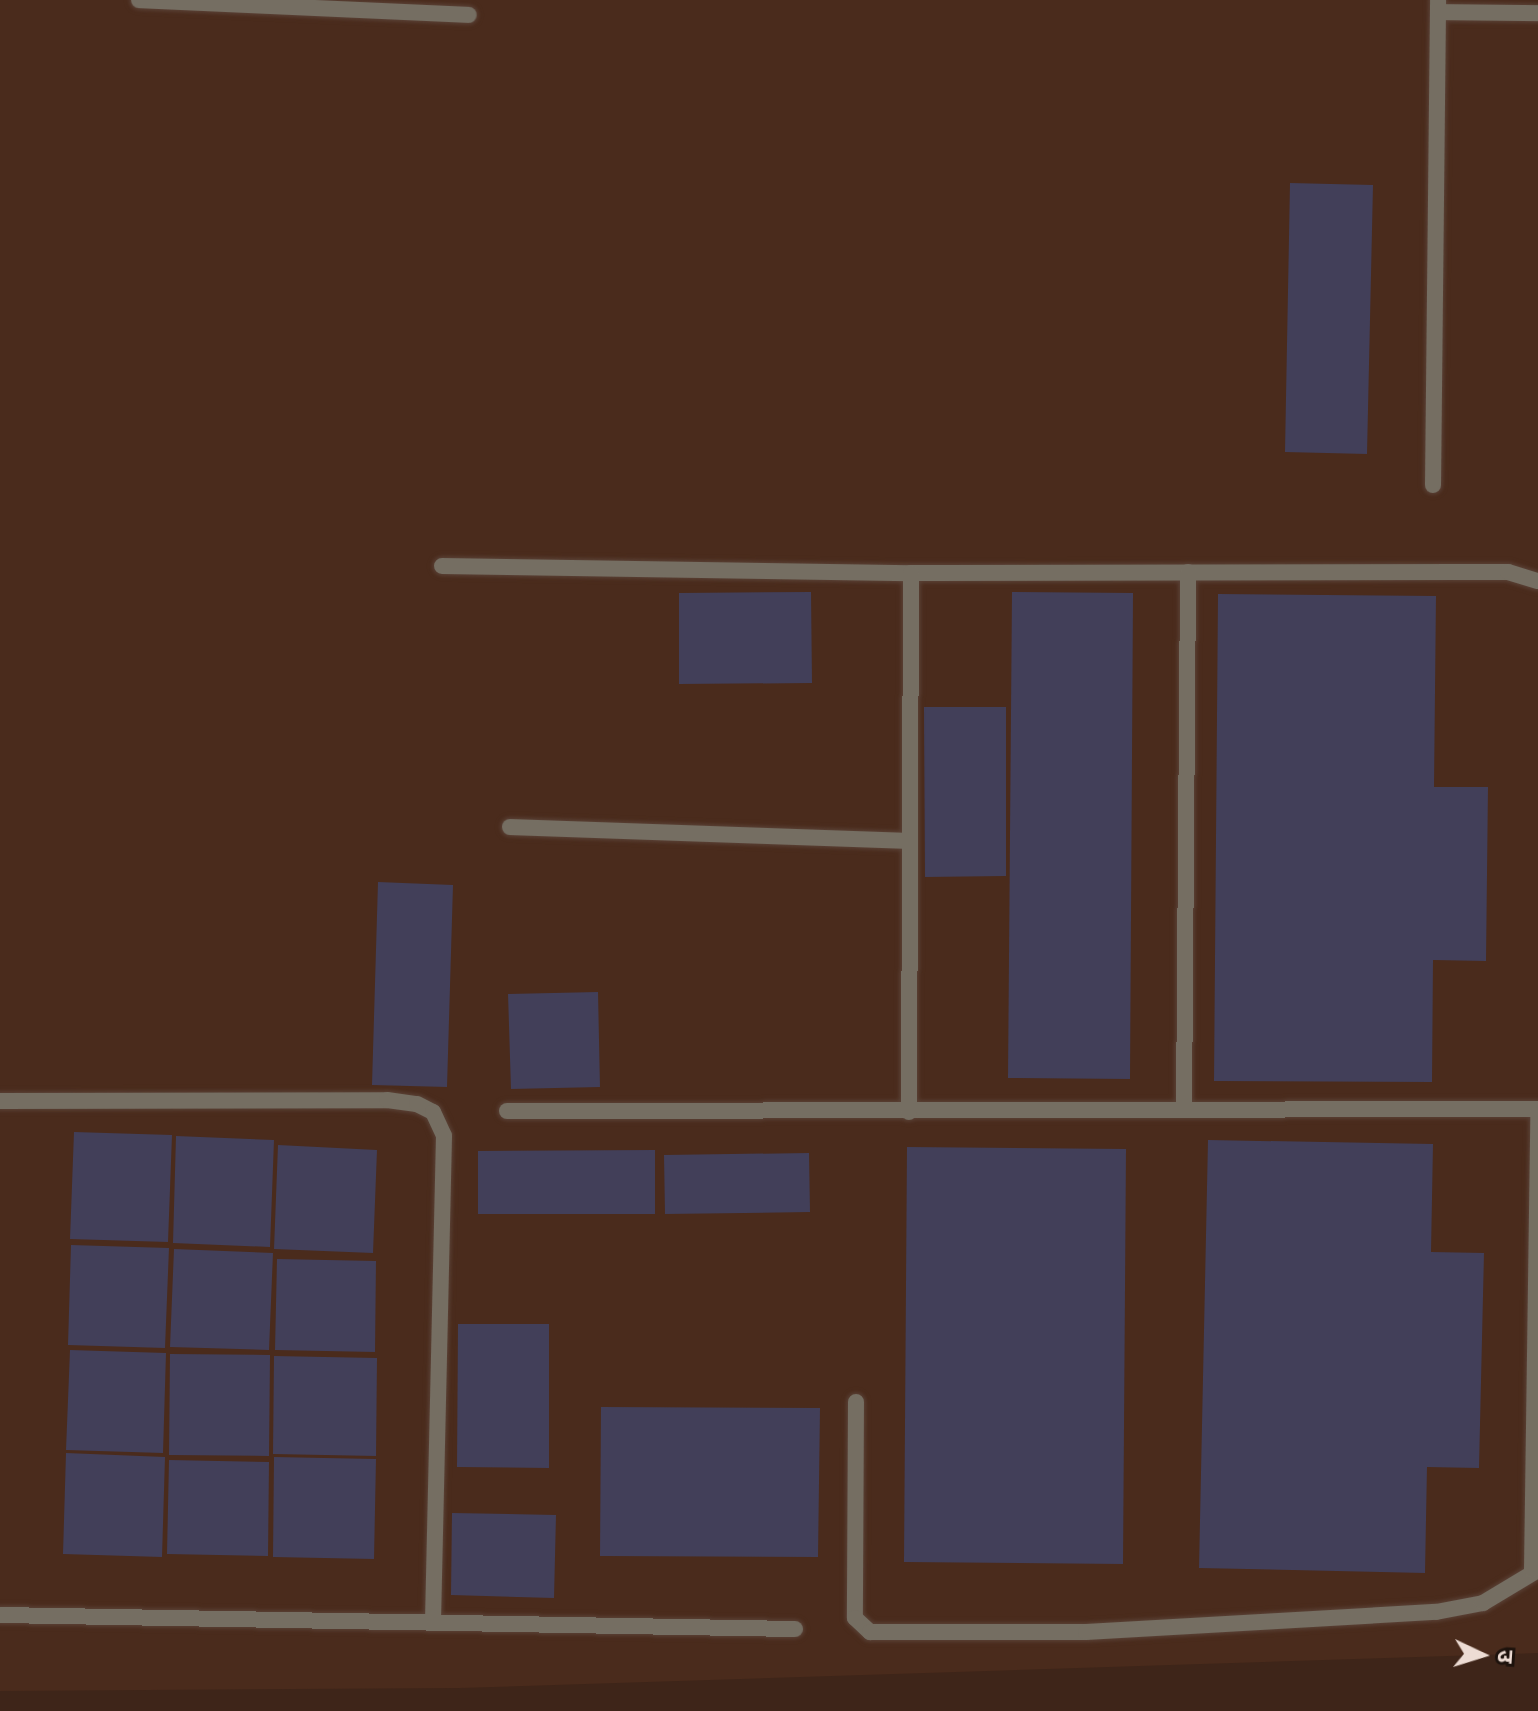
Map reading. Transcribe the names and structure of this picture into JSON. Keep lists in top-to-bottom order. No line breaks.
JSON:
{"north":"right"}
